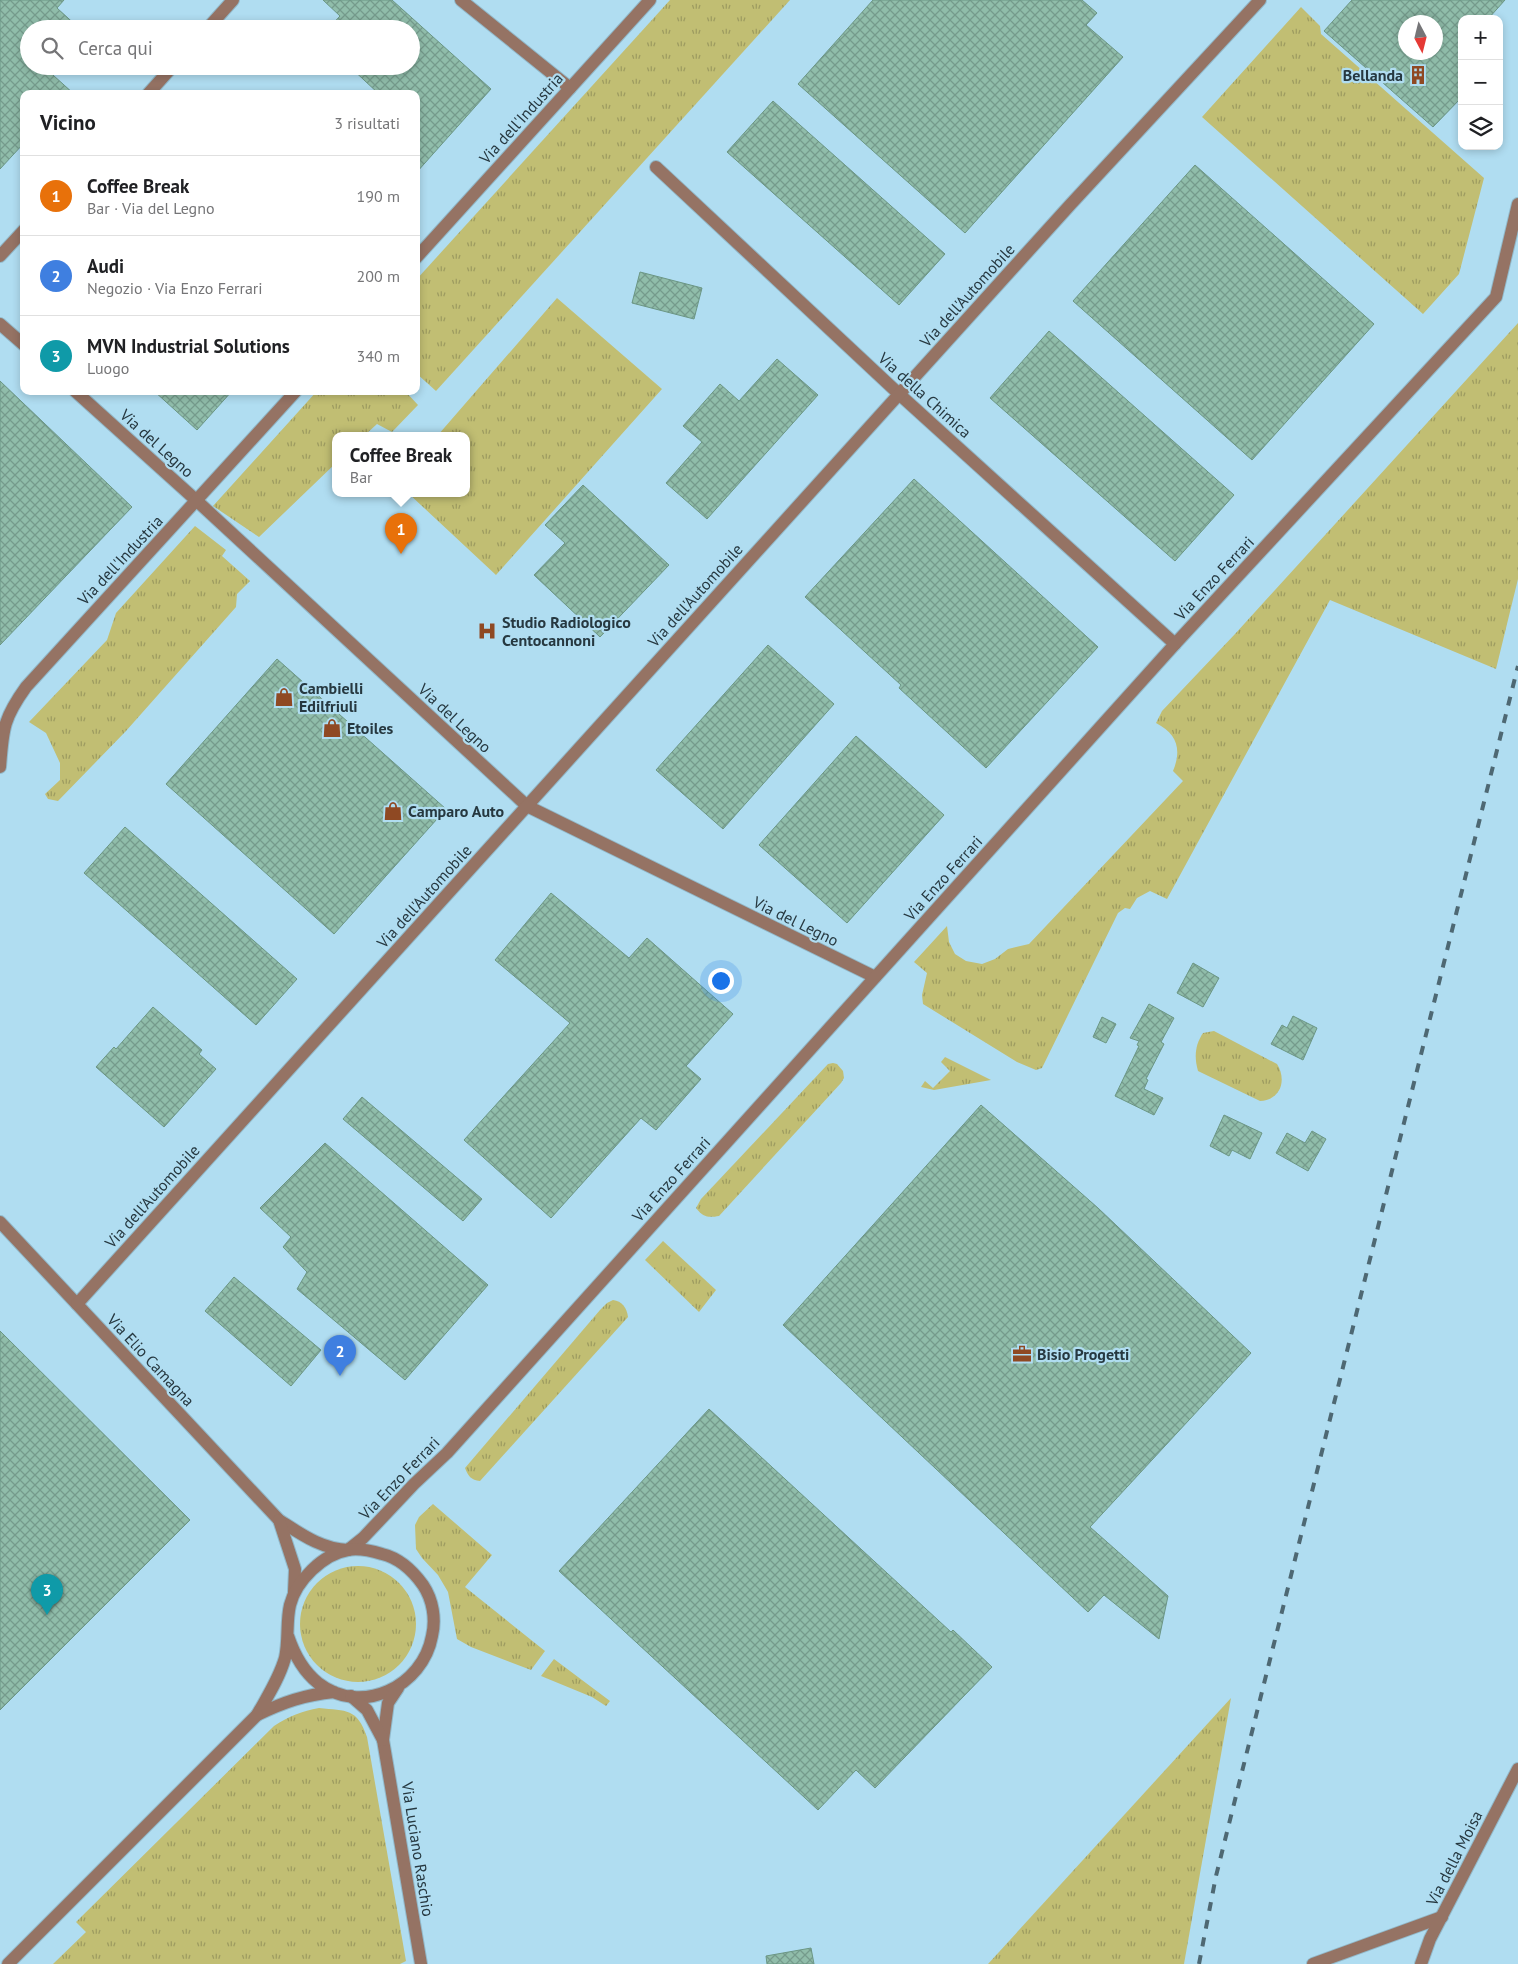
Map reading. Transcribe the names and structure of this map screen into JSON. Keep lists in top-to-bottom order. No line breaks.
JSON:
{"streets":{"street":["Via dell'Industria","Via dell'Automobile","Via della Chimica","Via del Legno","Via Enzo Ferrari","Via Elio Camagna","Via Luciano Raschio","Via della Moisa"]},"crossings":[["Via dell'Industria","Via del Legno"],["Via dell'Automobile","Via della Chimica"],["Via dell'Automobile","Via del Legno"],["Via dell'Automobile","Via Elio Camagna"],["Via della Chimica","Via Enzo Ferrari"],["Via del Legno","Via Enzo Ferrari"],["Via Enzo Ferrari","Via Elio Camagna"],["Via Enzo Ferrari","Via Luciano Raschio"],["Via Elio Camagna","Via Luciano Raschio"]],"places":{"building":["Bellanda"],"hospital":["Studio Radiologico Centocannoni"],"shop":["Cambielli Edilfriuli","Etoiles","Camparo Auto"],"office":["Bisio Progetti"]},"north":"bottom","page":{"map_buttons":["+","−"],"search":"Cerca qui","heading":["Vicino","3 risultati"],"list":[{"mark":"1","name":"Coffee Break","note":"Bar · Via del Legno","value":"190 m"},{"mark":"2","name":"Audi","note":"Negozio · Via Enzo Ferrari","value":"200 m"},{"mark":"3","name":"MVN Industrial Solutions","note":"Luogo","value":"340 m"}],"popup":["Coffee Break","Bar"],"pins":["1","2","3"]}}
